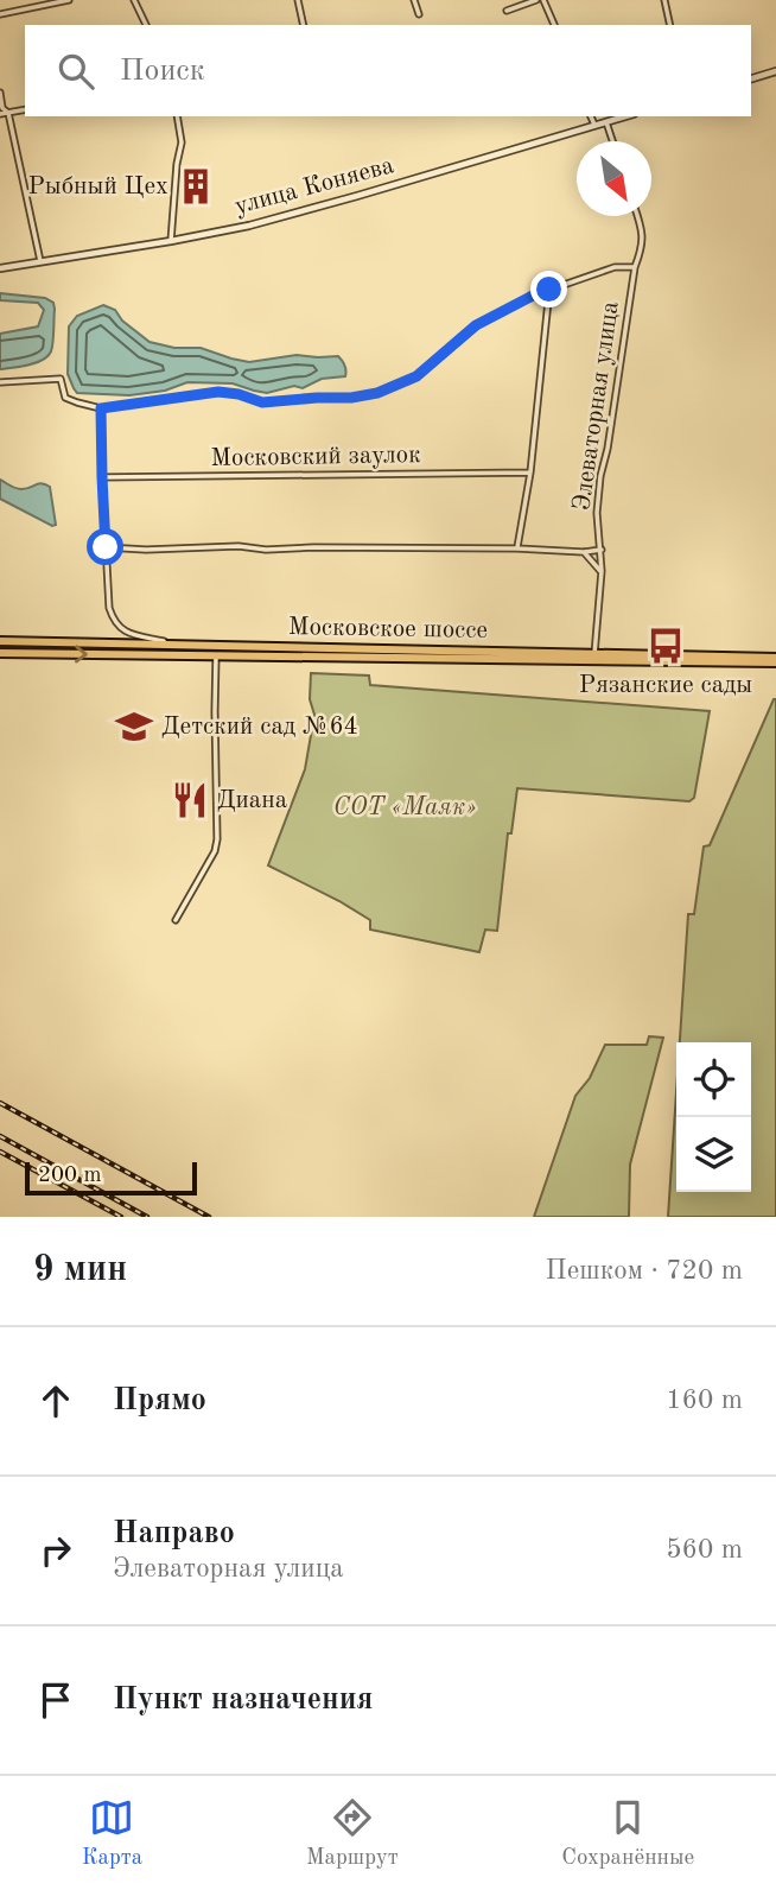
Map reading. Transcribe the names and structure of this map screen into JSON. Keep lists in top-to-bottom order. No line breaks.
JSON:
{"streets":{"highway":["Московское шоссе"],"street":["улица Коняева","Элеваторная улица","Московский заулок"]},"crossings":[["Элеваторная улица","Московское шоссе"]],"parks":["СОТ «Маяк»"],"places":{"building":["Рыбный Цех"],"bus stop":["Рязанские сады"],"school or university":["Детский сад №64"],"restaurant":["Диана"]},"scale_bar":"200 m","north":"bottom right","page":{"search":"Поиск","scale":"200 m","heading":["9 мин","Пешком · 720 m"],"list":[["Прямо","160 m"],["Направо","Элеваторная улица","560 m"],"Пункт назначения"],"nav":["Карта","Маршрут","Сохранённые"]}}
